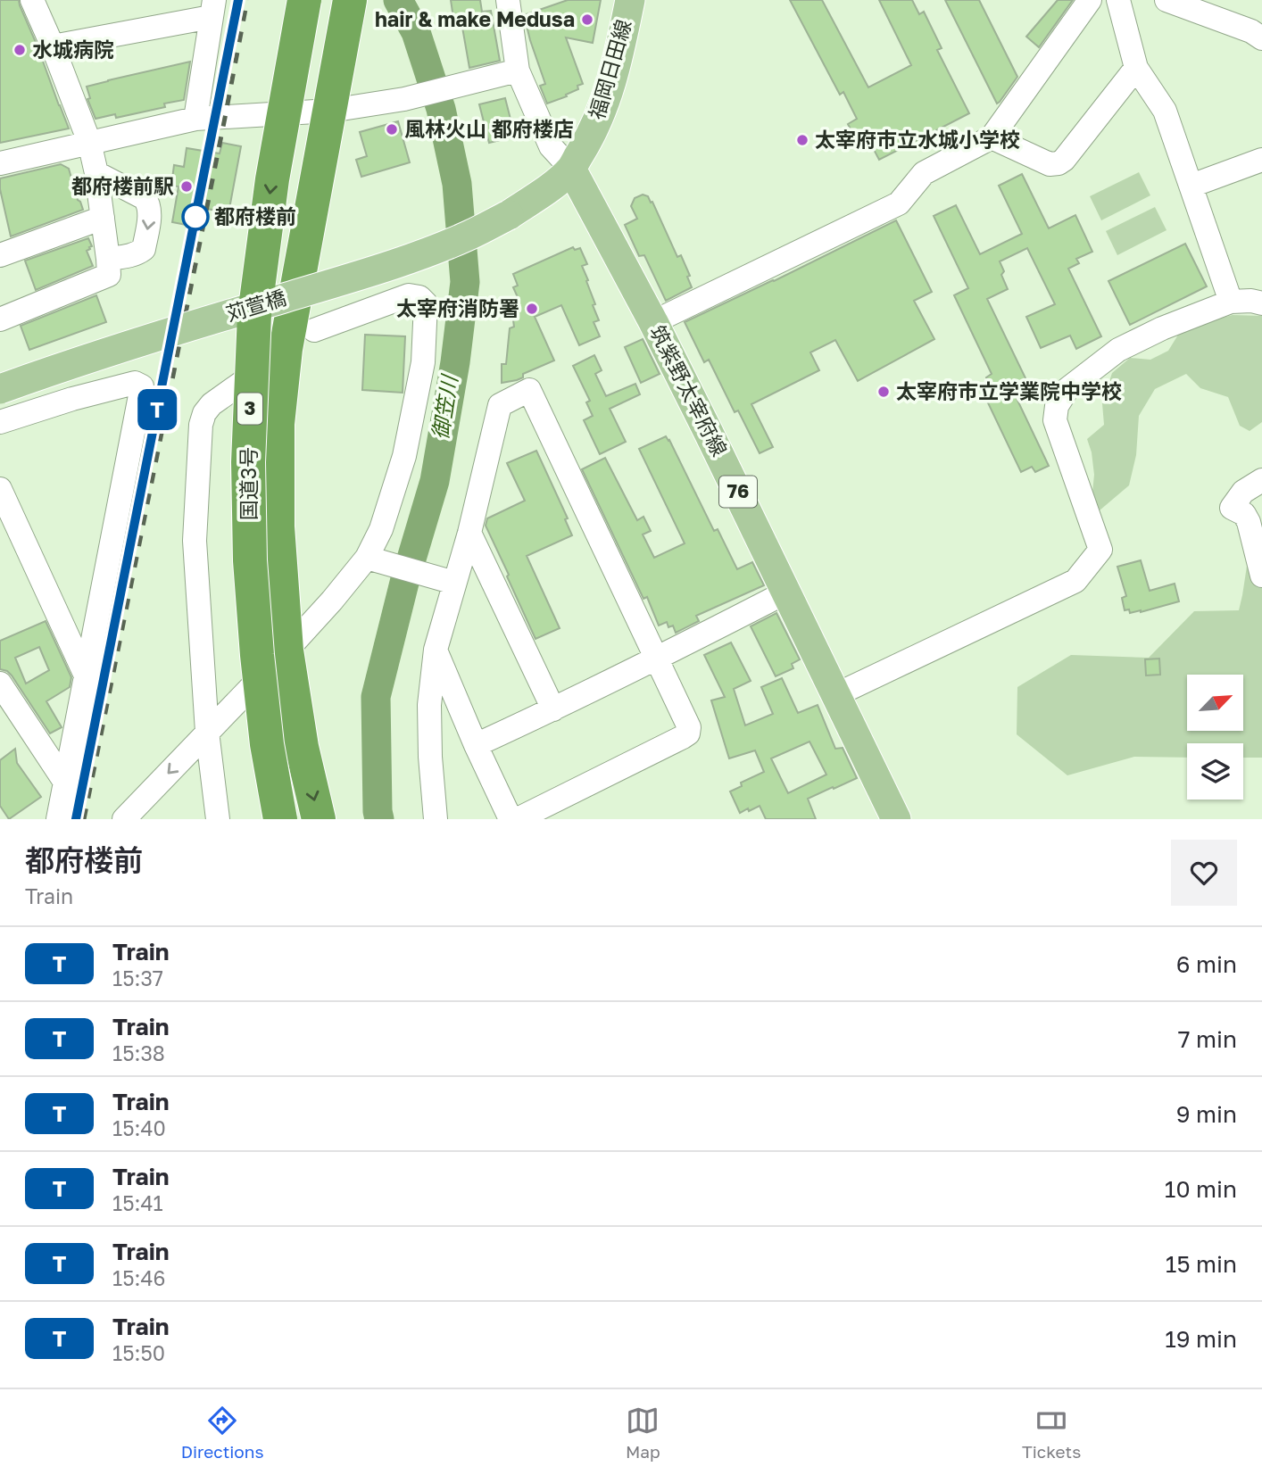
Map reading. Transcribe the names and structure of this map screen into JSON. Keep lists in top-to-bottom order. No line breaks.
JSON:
{"streets":{"highway":["3","国道3号"],"main road":["福岡日田線","苅萱橋","筑紫野太宰府線","76"]},"crossings":[["福岡日田線","苅萱橋"],["福岡日田線","筑紫野太宰府線"],["3","国道3号"]],"water":["御笠川"],"places":["hair & make Medusa","水城病院","風林火山 都府楼店","太宰府市立水城小学校","都府楼前駅","都府楼前","太宰府消防署","太宰府市立学業院中学校"],"north":"top right","page":{"on_map":"T","heading":["都府楼前","Train"],"list":[{"mark":"T","name":"Train","note":"15:37","value":"6 min"},{"mark":"T","name":"Train","note":"15:38","value":"7 min"},{"mark":"T","name":"Train","note":"15:40","value":"9 min"},{"mark":"T","name":"Train","note":"15:41","value":"10 min"},{"mark":"T","name":"Train","note":"15:46","value":"15 min"},{"mark":"T","name":"Train","note":"15:50","value":"19 min"}],"tabs":["Directions","Map","Tickets"]}}
